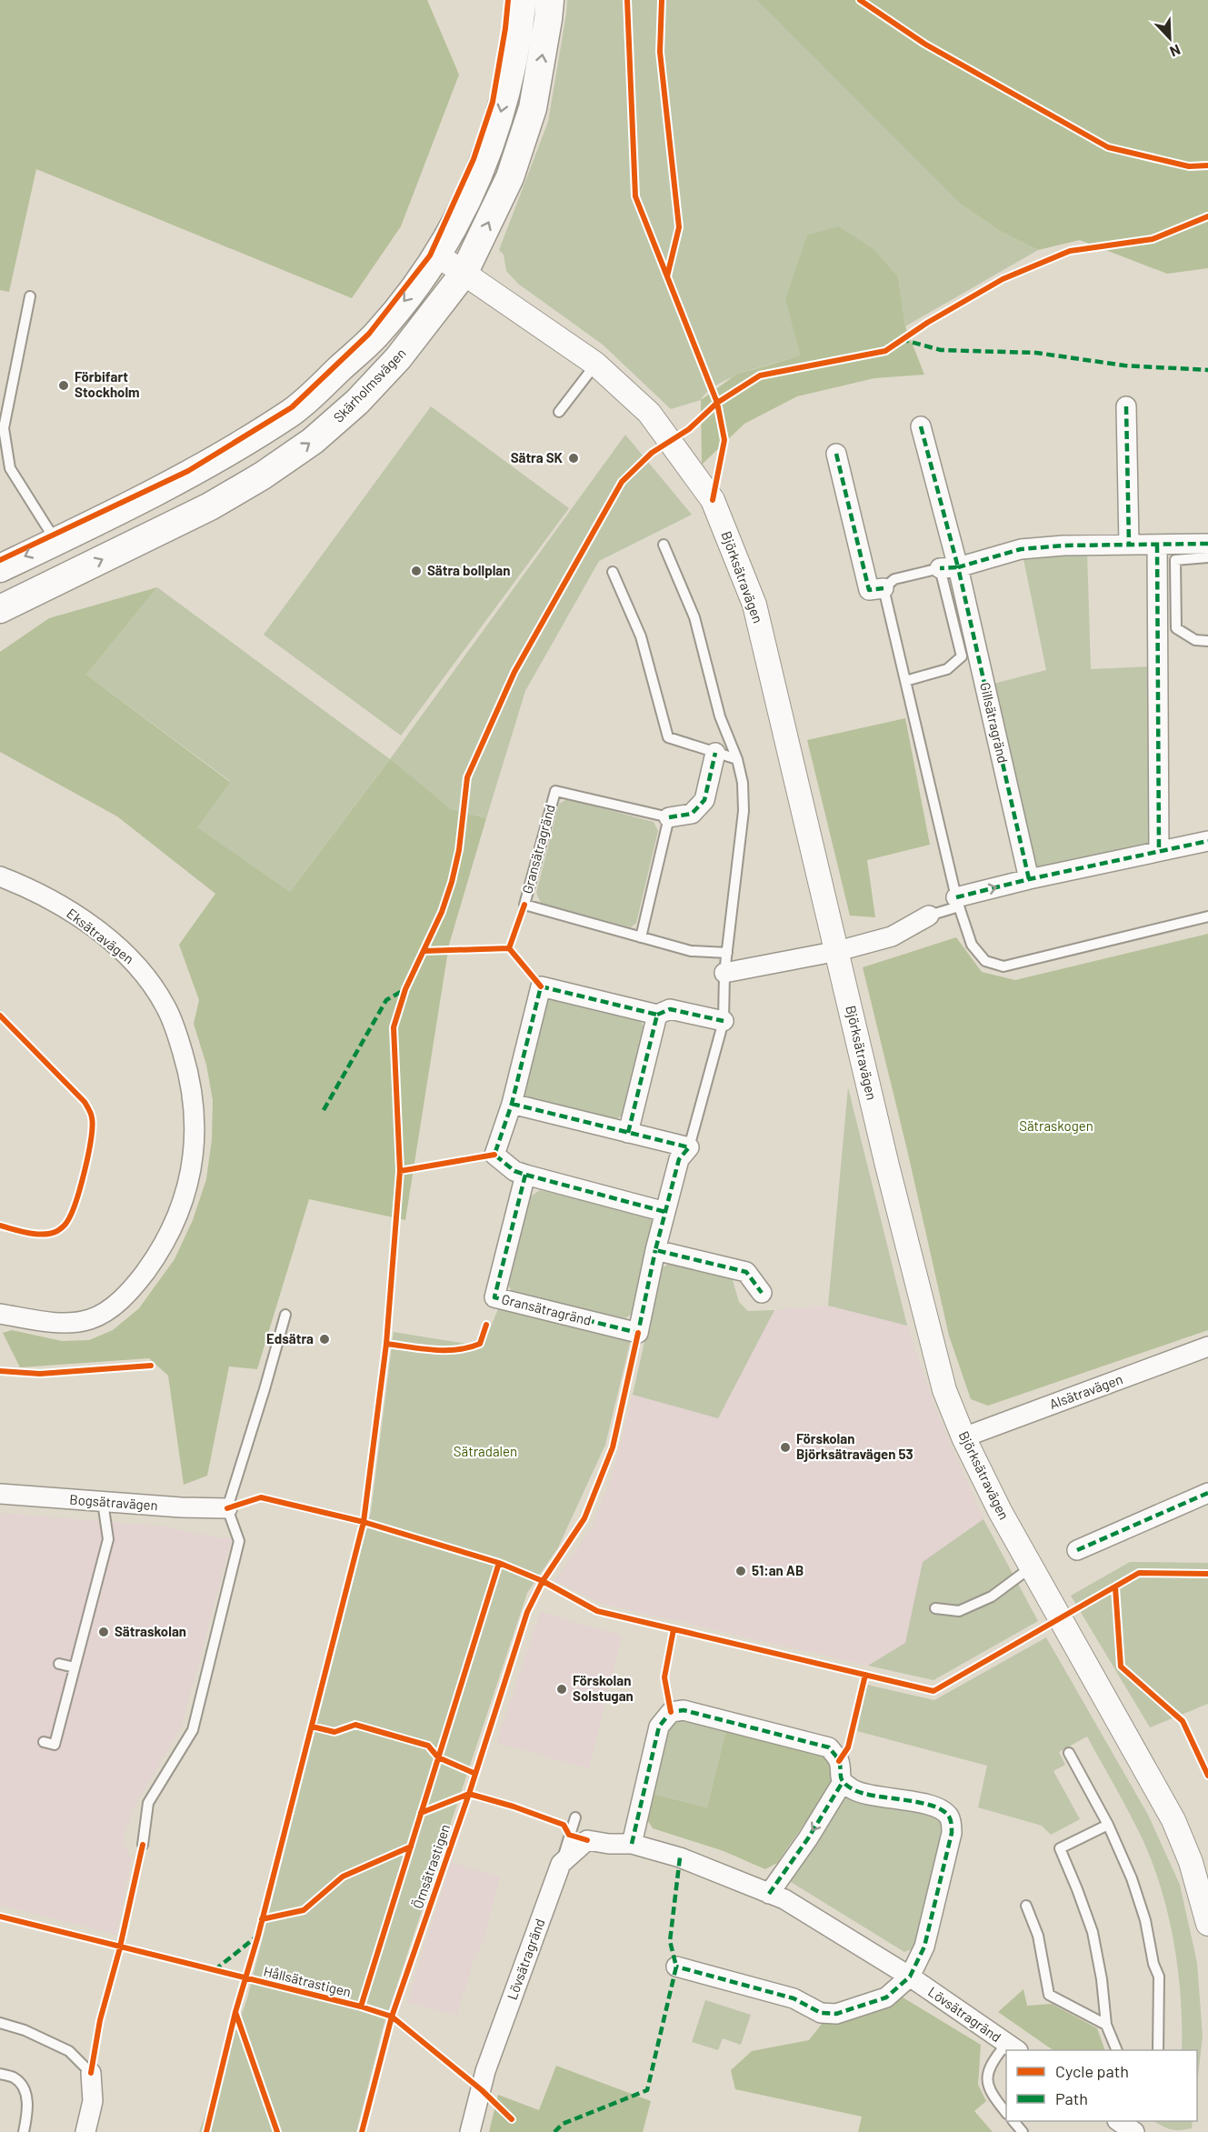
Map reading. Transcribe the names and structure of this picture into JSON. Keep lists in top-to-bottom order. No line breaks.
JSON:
{"streets":{"main road":["Skärholmsvägen"],"street":["Björksätravägen","Gillsätragränd","Gransätragränd","Eksätravägen","Alsätravägen","Bogsätravägen","Lövsätragränd"],"cycle path":["Örnsätrastigen","Hållsätrastigen"]},"crossings":[["Skärholmsvägen","Björksätravägen"],["Björksätravägen","Alsätravägen"]],"parks":["Sätraskogen","Sätradalen"],"places":["Förbifart Stockholm","Sätra SK","Sätra bollplan","Edsätra","Förskolan Björksätravägen 53","51:an AB","Sätraskolan","Förskolan Solstugan"],"legend":["Cycle path","Path"],"north":"bottom right"}
